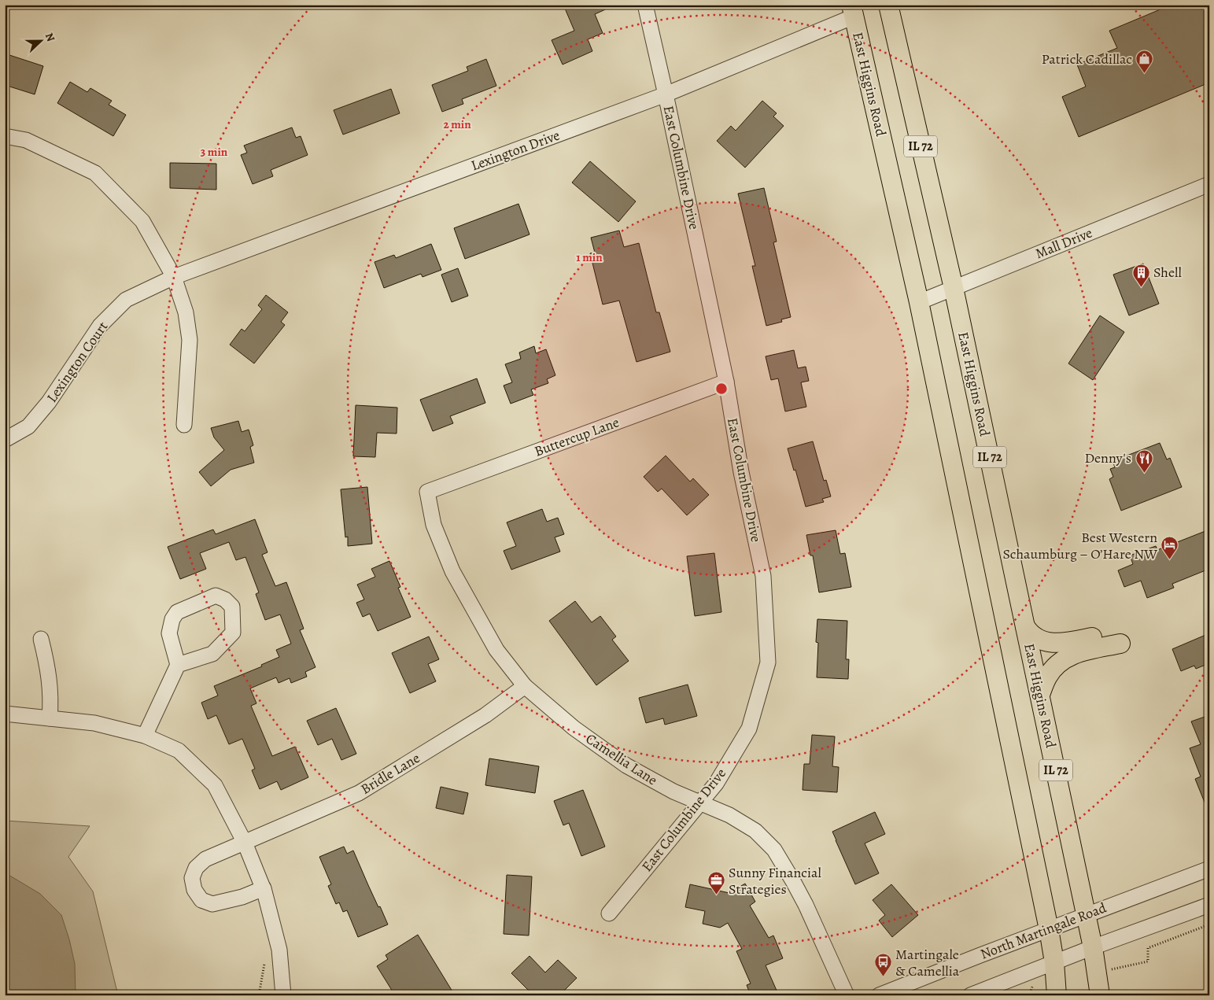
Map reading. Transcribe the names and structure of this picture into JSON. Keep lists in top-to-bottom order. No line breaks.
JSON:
{"streets":{"main road":["East Higgins Road","IL 72"],"street":["Lexington Drive","East Columbine Drive","Mall Drive","Lexington Court","Buttercup Lane","Camellia Lane","Bridle Lane","North Martingale Road"]},"crossings":[["East Higgins Road","Lexington Drive"],["East Higgins Road","Mall Drive"],["East Higgins Road","North Martingale Road"],["Lexington Drive","East Columbine Drive"],["Lexington Drive","Lexington Court"],["East Columbine Drive","Buttercup Lane"],["East Columbine Drive","Camellia Lane"],["Buttercup Lane","Camellia Lane"],["Camellia Lane","Bridle Lane"]],"places":{"shop":["Patrick Cadillac"],"building":["Shell"],"restaurant":["Denny's"],"hotel":["Best Western Schaumburg – O’Hare NW"],"office":["Sunny Financial Strategies"],"bus stop":["Martingale & Camellia"]},"north":"right","rings":["2 min","3 min","1 min"]}
